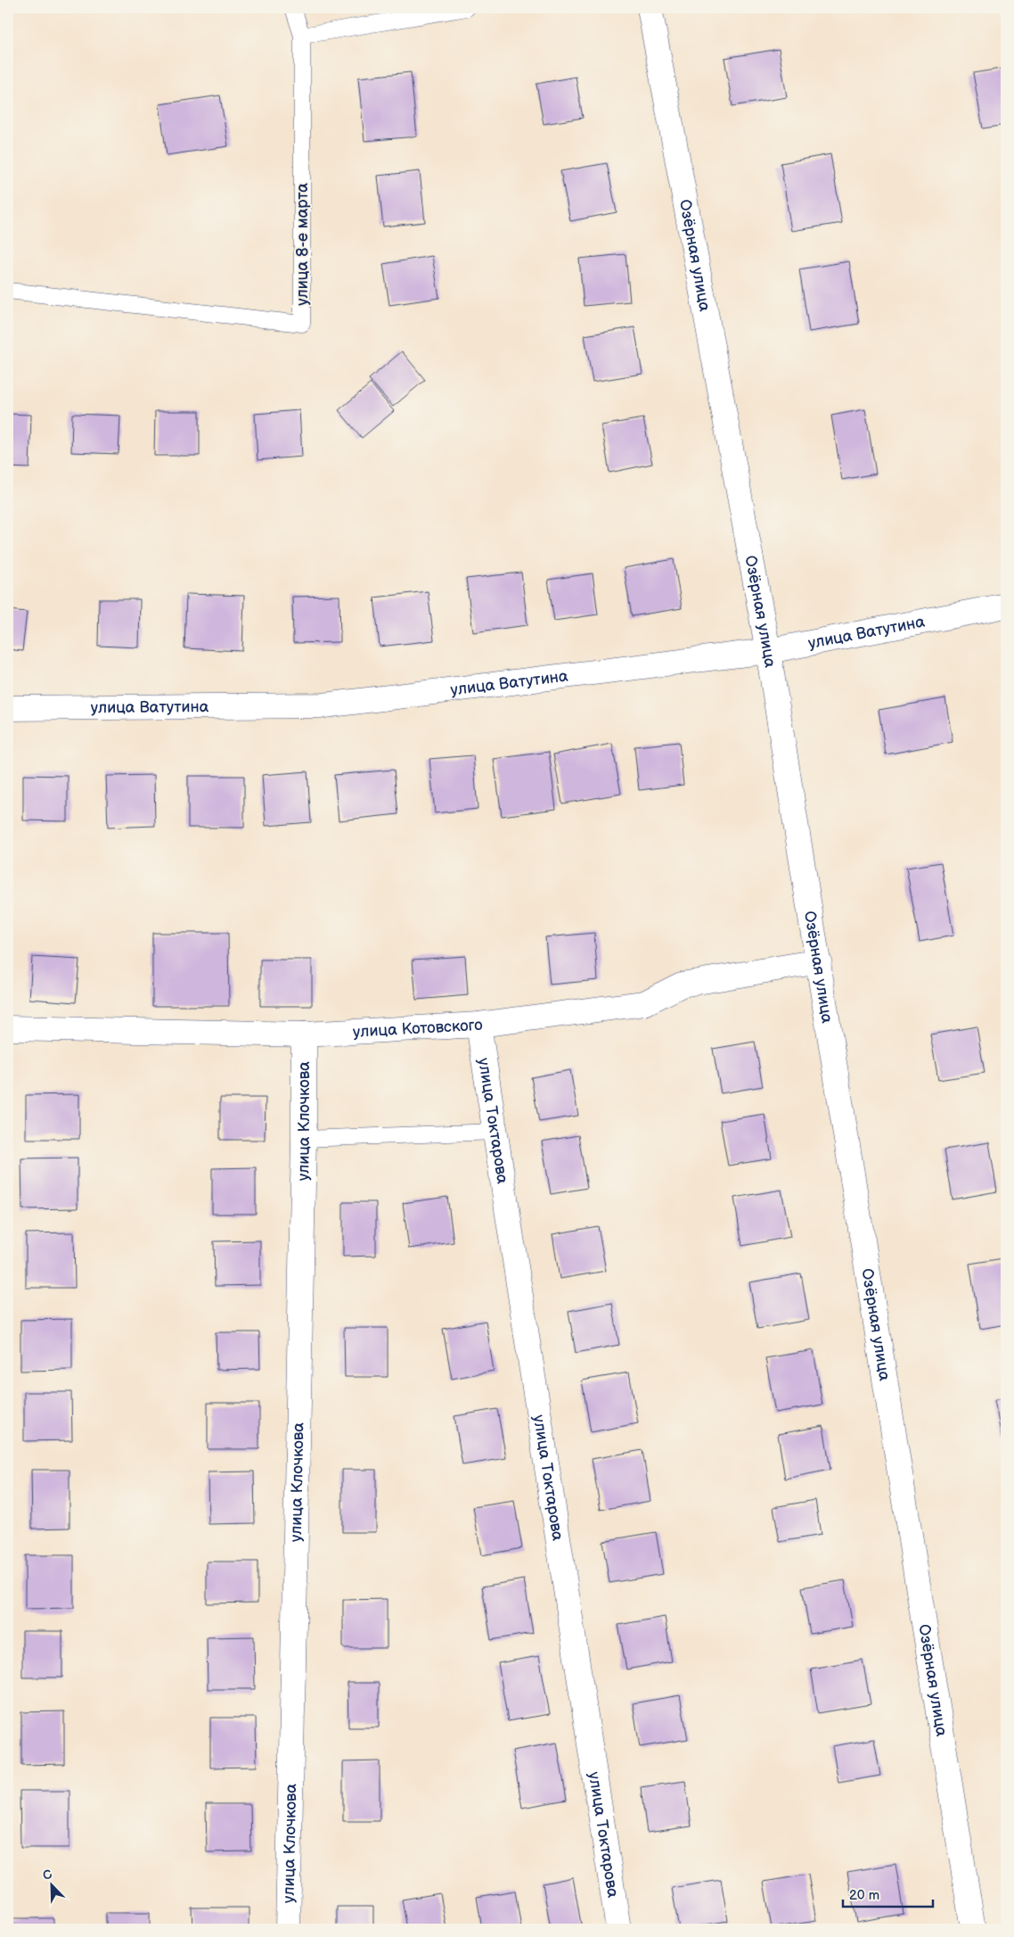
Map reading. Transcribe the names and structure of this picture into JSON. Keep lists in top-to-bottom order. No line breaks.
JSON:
{"streets":{"street":["Озёрная улица","улица Ватутина","улица Котовского","улица Токтарова","улица Клочкова"],"lane":["улица 8-е марта"]},"crossings":[["Озёрная улица","улица Ватутина"],["Озёрная улица","улица Котовского"],["улица Котовского","улица Токтарова"],["улица Котовского","улица Клочкова"]],"scale_bar":"20 m","north":"top left"}
